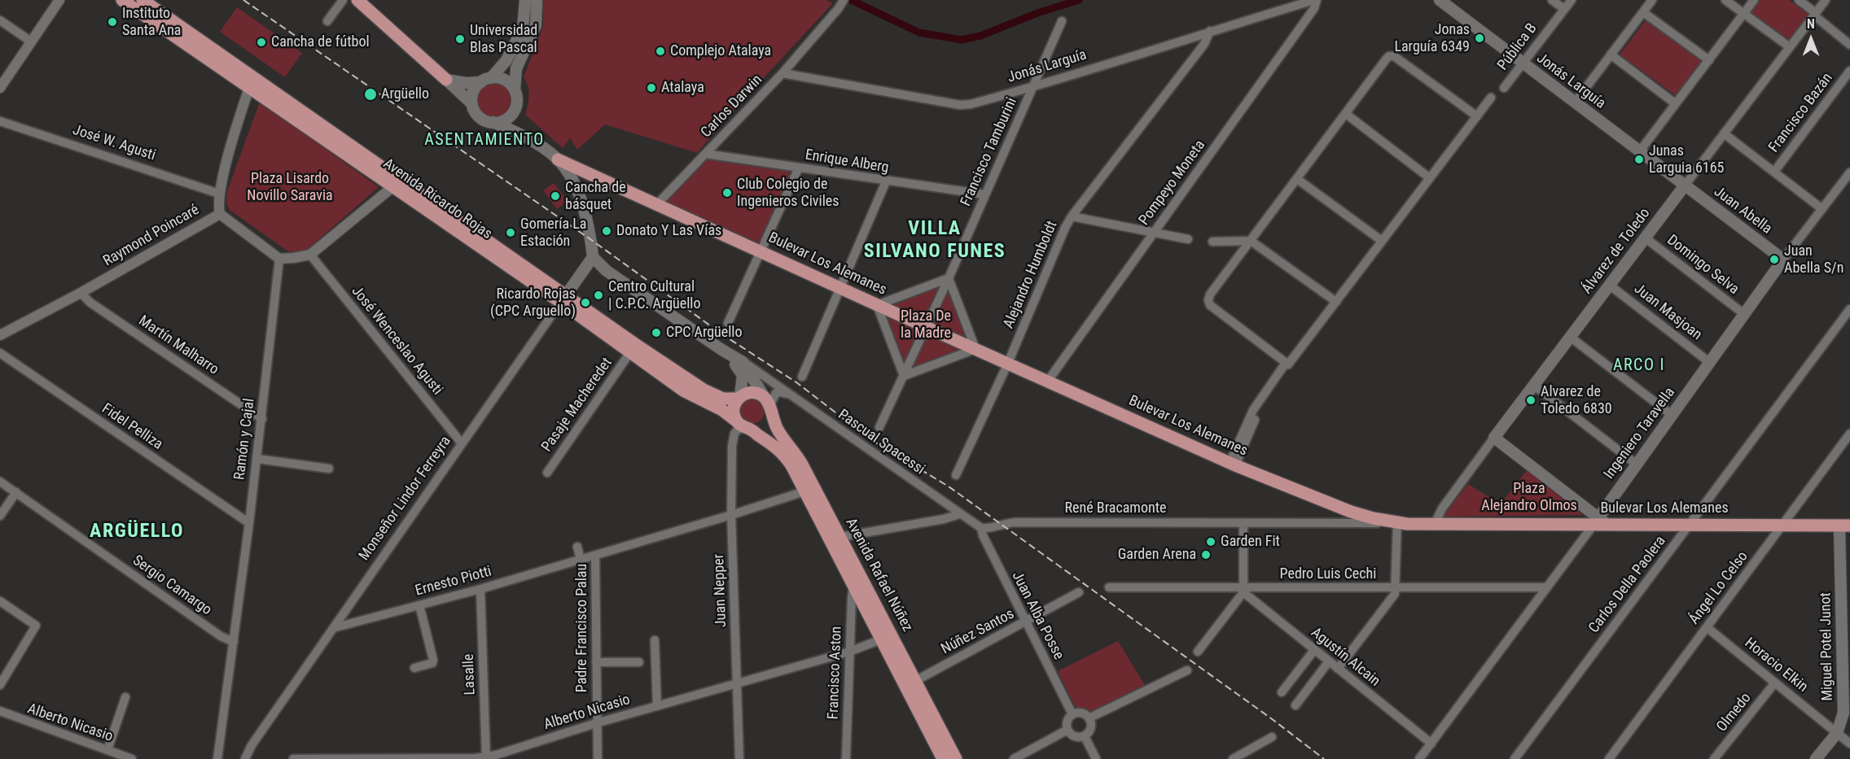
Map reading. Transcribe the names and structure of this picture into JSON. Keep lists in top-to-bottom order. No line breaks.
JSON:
{"streets":{"main road":["Jonás Larguía","Avenida Ricardo Rojas","Juan Abella","Álvarez de Toledo","Bulevar Los Alemanes","Ingeniero Taravella","Monseñor Lindor Ferreyra","Avenida Rafael Núñez","Miguel Potel Junot"],"street":["Pública B","Carlos Darwin","Francisco Bazán","José W. Agusti","Francisco Tamburini","Enrique Alberg","Pompeyo Moneta","Raymond Poincaré","Domingo Selva","Alejandro Humboldt","Juan Masjoan","José Wenceslao Agusti","Martín Malharro","Pasaje Macheredet","Fidel Pelliza","Ramón y Cajal","Pascual Spacessi","René Bracamonte","Pedro Luis Cechi","Ernesto Piotti","Carlos Della Paolera","Sergio Camargo","Ángel Lo Celso","Juan Nepper","Juan Alba Posse","Padre Francisco Palau","Núñez Santos","Agustín Alcain","Horacio Elkin","Francisco Aston","Lasalle","Alberto Nicasio","Olmedo"]},"crossings":[["Pública B","Jonás Larguía"],["Jonás Larguía","Carlos Darwin"],["Jonás Larguía","Francisco Tamburini"],["Jonás Larguía","Pompeyo Moneta"],["Jonás Larguía","Juan Abella"],["Jonás Larguía","Álvarez de Toledo"],["Jonás Larguía","Alejandro Humboldt"],["Carlos Darwin","Enrique Alberg"],["Carlos Darwin","Bulevar Los Alemanes"],["José W. Agusti","Raymond Poincaré"],["Francisco Tamburini","Enrique Alberg"],["Francisco Tamburini","Bulevar Los Alemanes"],["Pompeyo Moneta","Bulevar Los Alemanes"],["Avenida Ricardo Rojas","Raymond Poincaré"],["Avenida Ricardo Rojas","Pasaje Macheredet"],["Avenida Ricardo Rojas","Monseñor Lindor Ferreyra"],["Avenida Ricardo Rojas","Avenida Rafael Núñez"],["Avenida Ricardo Rojas","Juan Nepper"],["Juan Abella","Álvarez de Toledo"],["Juan Abella","Ingeniero Taravella"],["Raymond Poincaré","Martín Malharro"],["Álvarez de Toledo","Bulevar Los Alemanes"],["Álvarez de Toledo","Domingo Selva"],["Álvarez de Toledo","Juan Masjoan"],["Bulevar Los Alemanes","Alejandro Humboldt"],["Bulevar Los Alemanes","Ingeniero Taravella"],["Bulevar Los Alemanes","René Bracamonte"],["Bulevar Los Alemanes","Carlos Della Paolera"],["Bulevar Los Alemanes","Ángel Lo Celso"],["Bulevar Los Alemanes","Miguel Potel Junot"],["Domingo Selva","Ingeniero Taravella"],["Juan Masjoan","Ingeniero Taravella"],["José Wenceslao Agusti","Monseñor Lindor Ferreyra"],["Martín Malharro","Ramón y Cajal"],["Fidel Pelliza","Ramón y Cajal"],["Ingeniero Taravella","Pedro Luis Cechi"],["Ingeniero Taravella","Agustín Alcain"],["Ramón y Cajal","Sergio Camargo"],["Pascual Spacessi","Avenida Rafael Núñez"],["Monseñor Lindor Ferreyra","Avenida Rafael Núñez"],["Monseñor Lindor Ferreyra","Ernesto Piotti"],["René Bracamonte","Juan Alba Posse"],["Pedro Luis Cechi","Agustín Alcain"],["Avenida Rafael Núñez","Juan Nepper"],["Avenida Rafael Núñez","Núñez Santos"],["Avenida Rafael Núñez","Francisco Aston"],["Avenida Rafael Núñez","Alberto Nicasio"],["Ernesto Piotti","Padre Francisco Palau"],["Ernesto Piotti","Lasalle"],["Ángel Lo Celso","Horacio Elkin"],["Juan Nepper","Alberto Nicasio"],["Juan Alba Posse","Núñez Santos"],["Padre Francisco Palau","Alberto Nicasio"],["Miguel Potel Junot","Horacio Elkin"],["Horacio Elkin","Olmedo"],["Francisco Aston","Alberto Nicasio"],["Lasalle","Alberto Nicasio"]],"districts":["ASENTAMIENTO","VILLA SILVANO FUNES","ARCO I","ARGÜELLO"],"parks":["Plaza Lisardo Novillo Saravia","Plaza De la Madre","Plaza Alejandro Olmos"],"places":["Instituto Santa Ana","Jonas Larguía 6349","Universidad Blas Pascal","Cancha de fútbol","Complejo Atalaya","Atalaya","Argüello","Junas Larguia 6165","Club Colegio de Ingenieros Civiles","Cancha de básquet","Donato Y Las Vías","Gomería La Estación","Juan Abella S/n","Centro Cultural | C.P.C. Argüello","Ricardo Rojas (CPC Arguello)","CPC Argüello","Alvarez de Toledo 6830","Garden Fit","Garden Arena"],"north":"top"}
